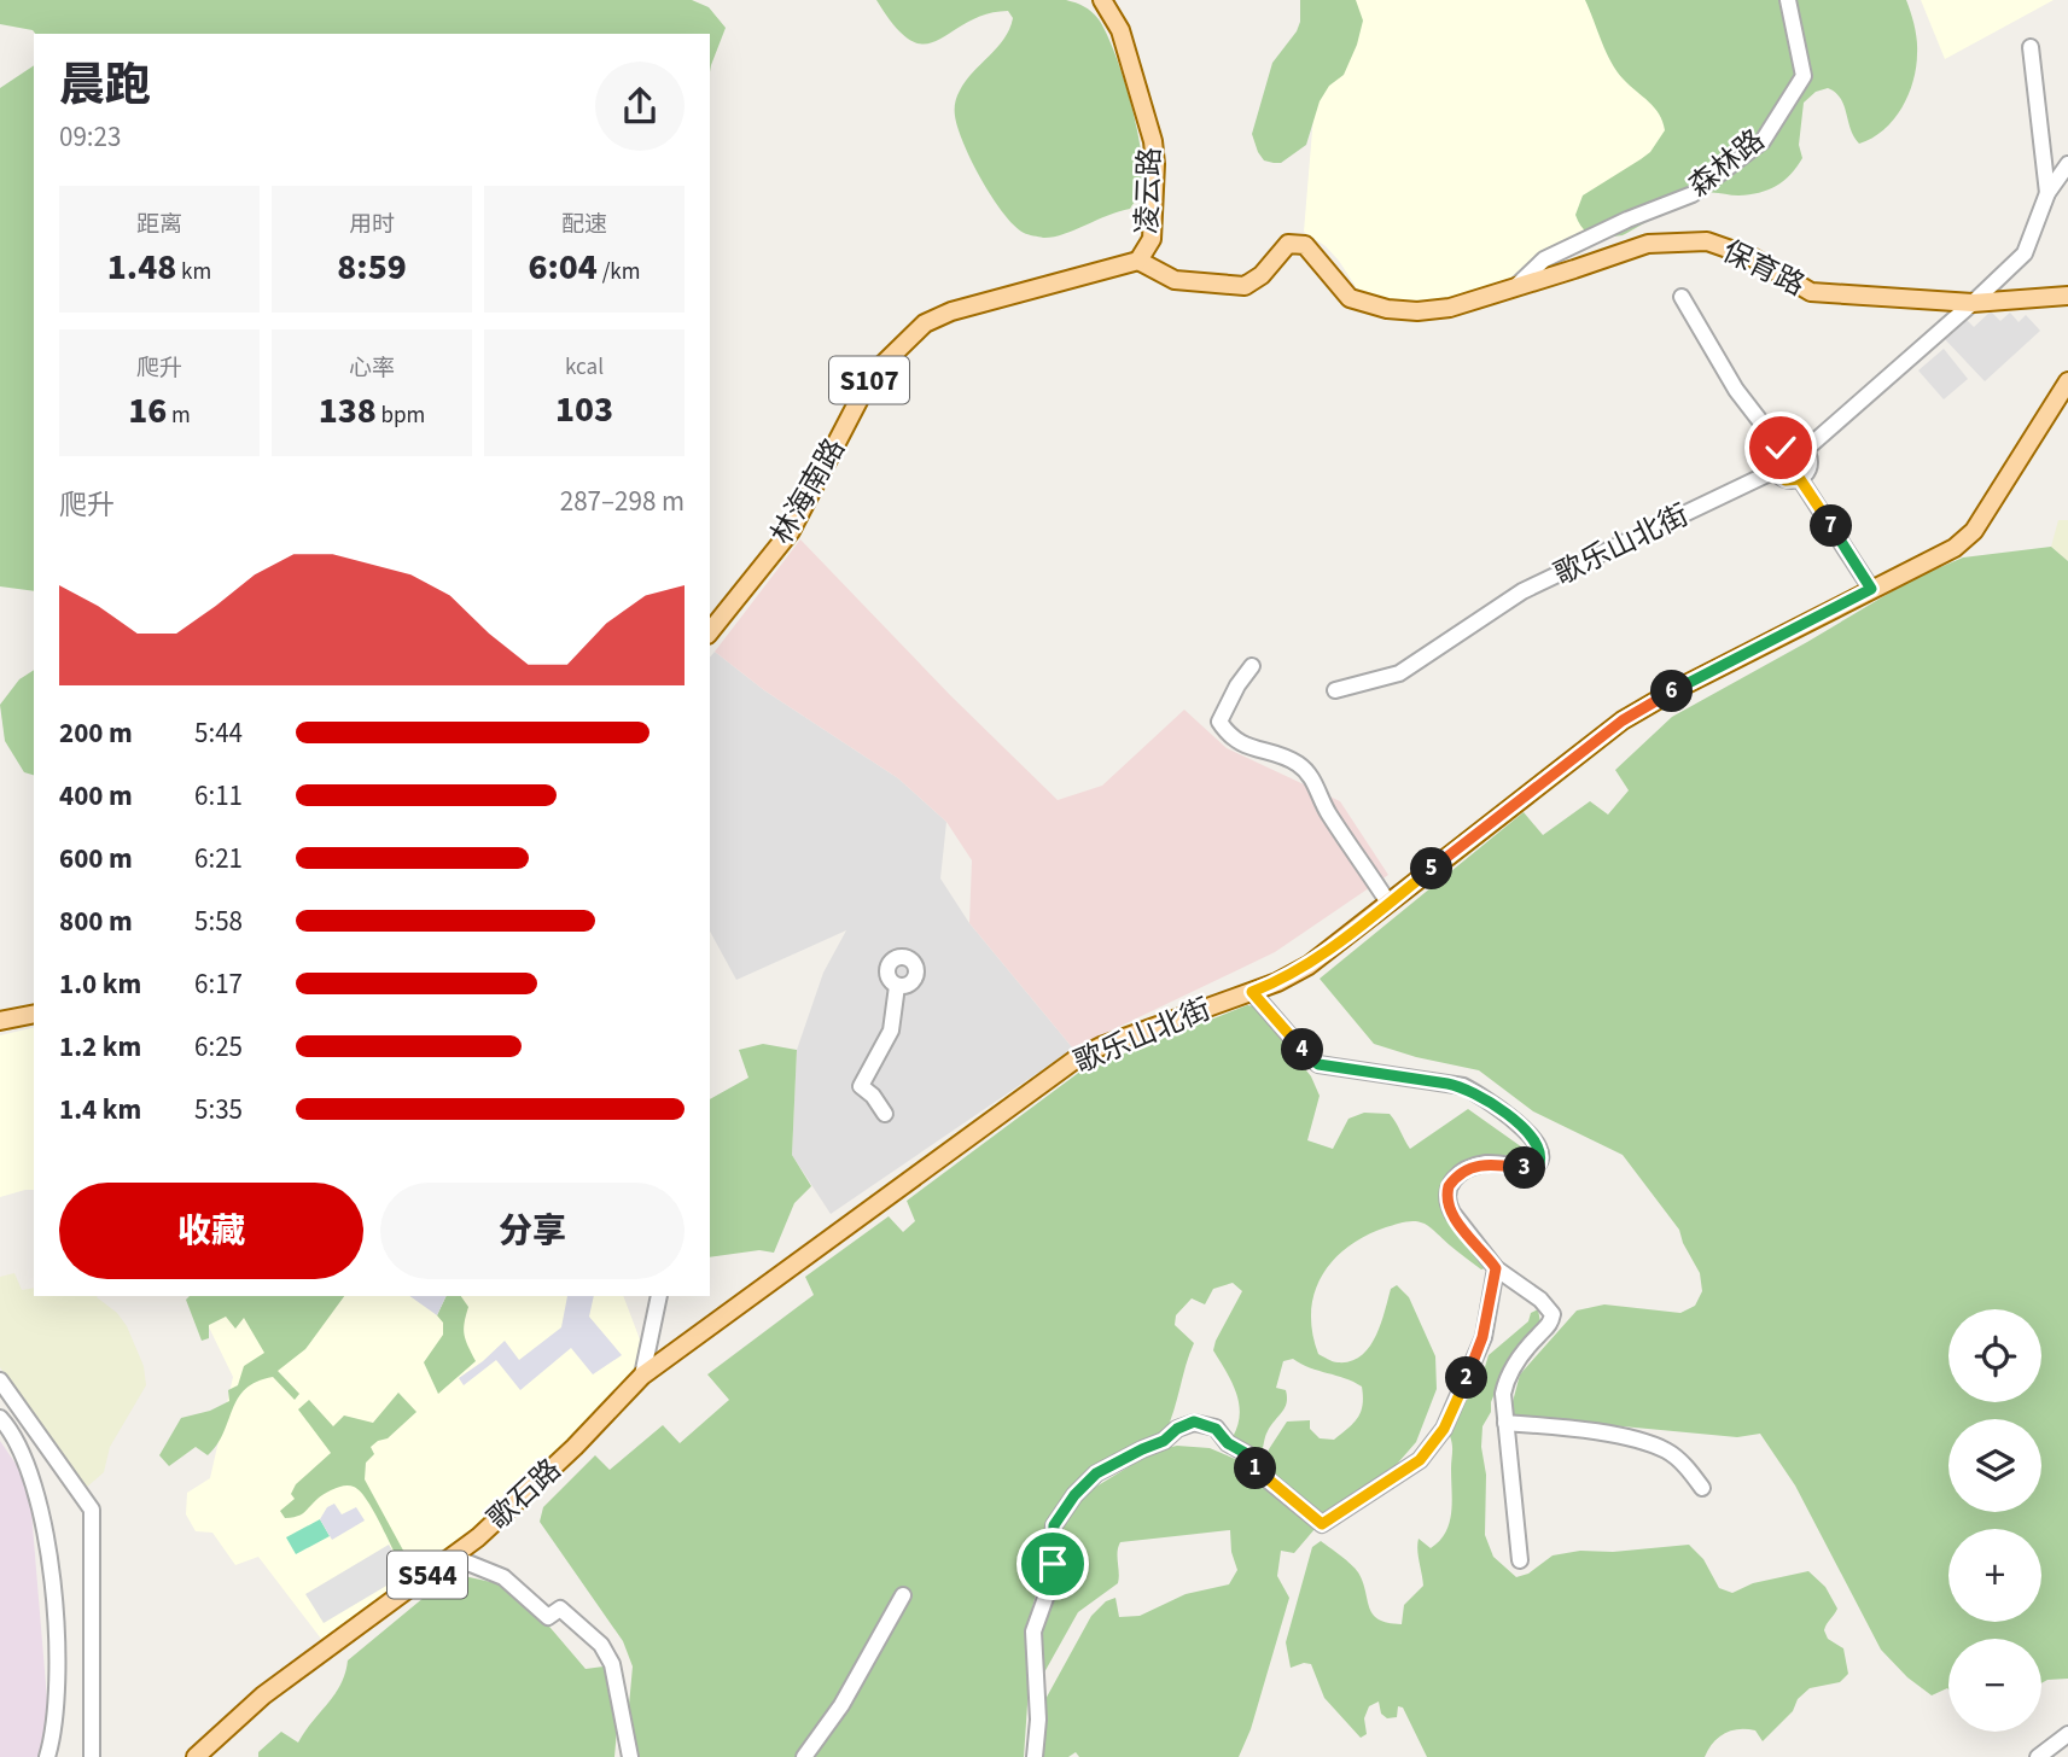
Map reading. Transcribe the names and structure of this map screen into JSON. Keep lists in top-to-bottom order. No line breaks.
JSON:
{"streets":{"main road":["凌云路","保育路","S107","林海南路","歌乐山北街","歌石路","S544"],"street":["森林路"]},"crossings":[["森林路","凌云路"],["森林路","保育路"],["凌云路","保育路"],["凌云路","林海南路"],["歌乐山北街","歌石路"]],"page":{"heading":["晨跑","09:23"],"stats":[["距离","1.48 km"],["用时","8:59"],["配速","6:04 /km"],["爬升","16 m"],["心率","138 bpm"],["kcal","103"]],"chart":["爬升","287–298 m"],"pins":["7","6","5","4","3","2","1"],"list":[{"name":"200 m","note":"5:44"},{"name":"400 m","note":"6:11"},{"name":"600 m","note":"6:21"},{"name":"800 m","note":"5:58"},{"name":"1.0 km","note":"6:17"},{"name":"1.2 km","note":"6:25"},{"name":"1.4 km","note":"5:35"}],"buttons":["收藏","分享"],"map_buttons":["+","−"]}}
